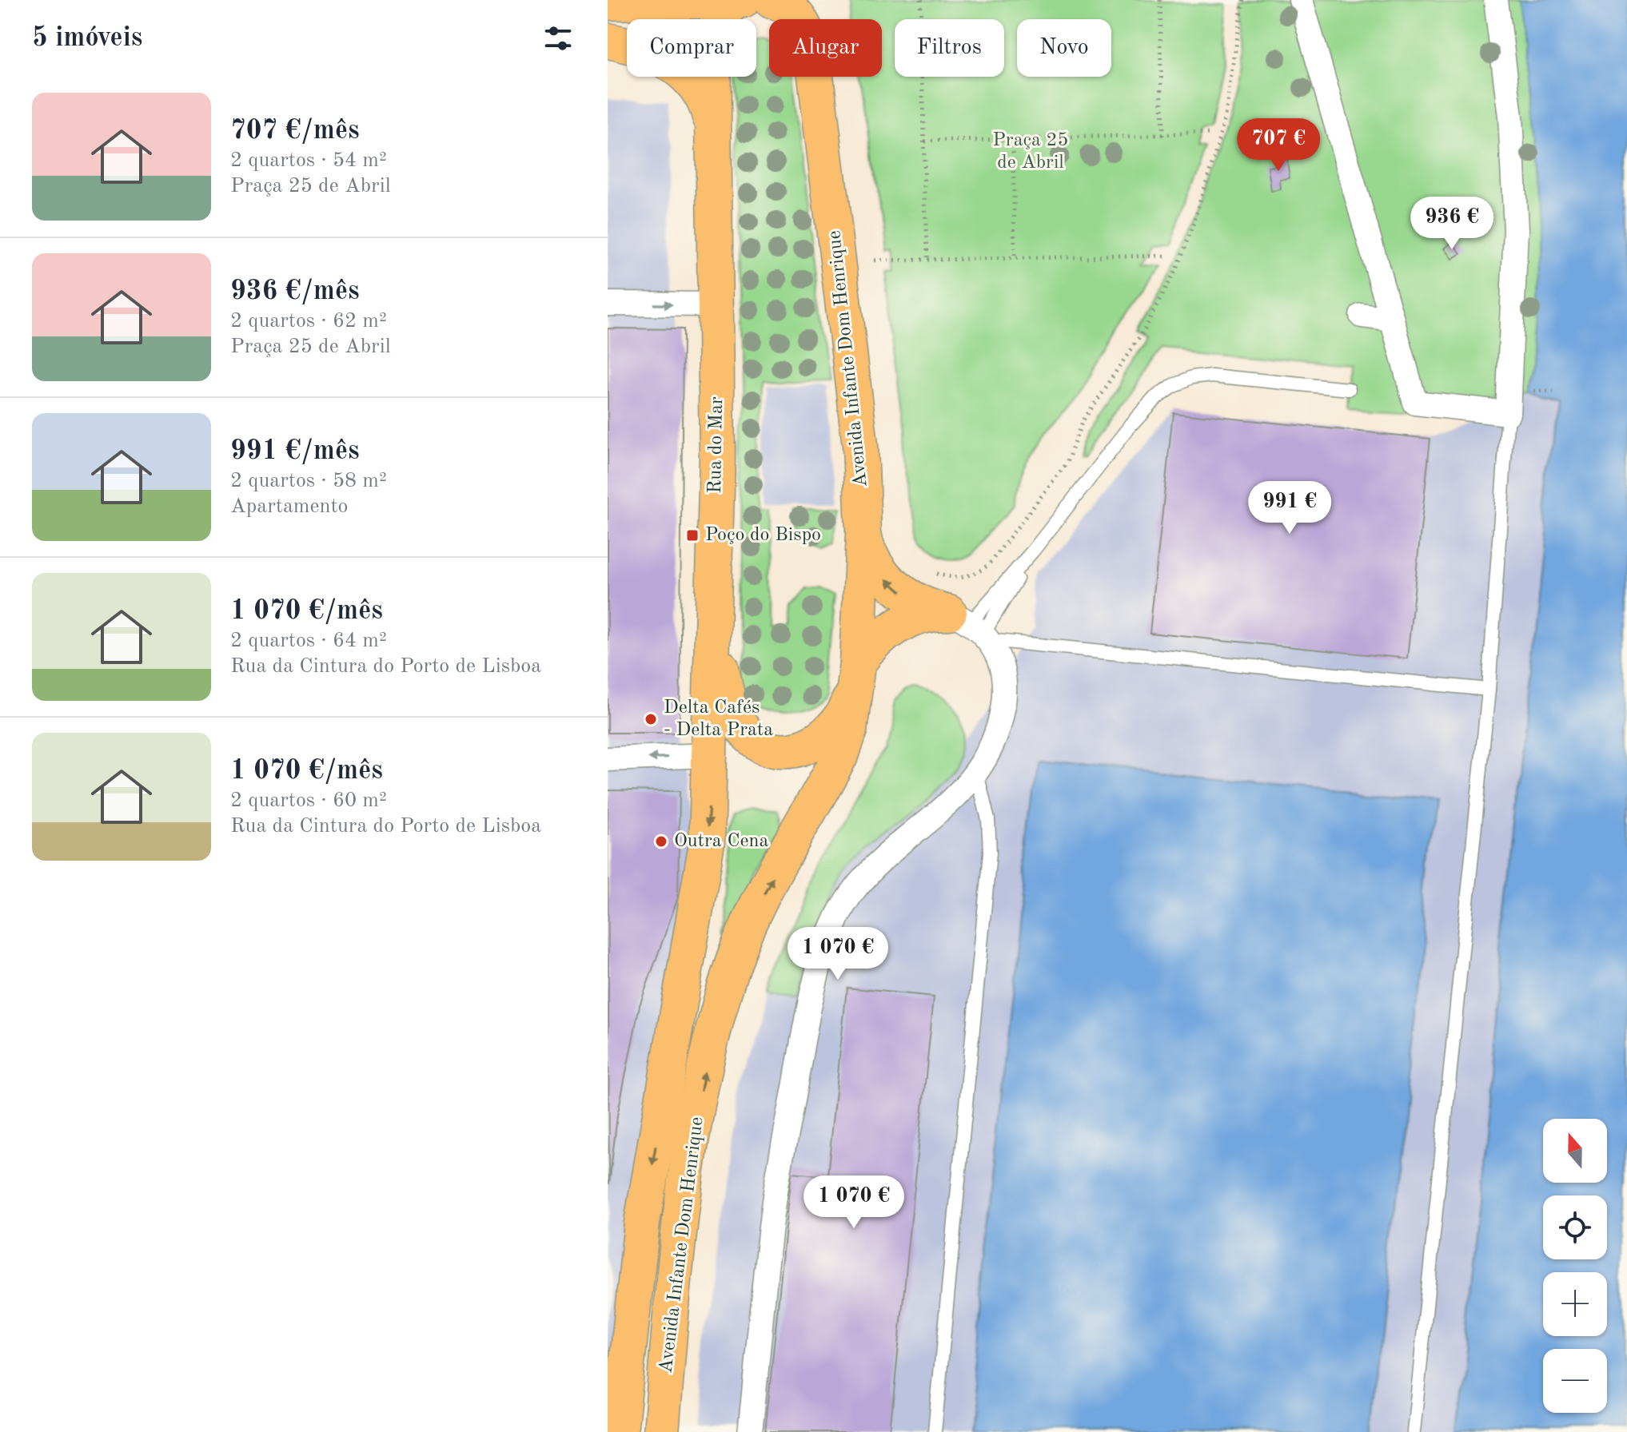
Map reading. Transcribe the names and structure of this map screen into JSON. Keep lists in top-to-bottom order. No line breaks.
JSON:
{"streets":{"main road":["Avenida Infante Dom Henrique","Rua do Mar"]},"crossings":[["Avenida Infante Dom Henrique","Rua do Mar"]],"parks":["Praça 25 de Abril"],"places":{"transit":["Poço do Bispo"],"other":["Delta Cafés - Delta Prata","Outra Cena"]},"north":"top","page":{"heading":"5 imóveis","chip":["Comprar","Alugar","Filtros","Novo"],"list":[{"name":"707 €/mês","note":"2 quartos · 54 m² · Praça 25 de Abril"},{"name":"936 €/mês","note":"2 quartos · 62 m² · Praça 25 de Abril"},{"name":"991 €/mês","note":"2 quartos · 58 m² · Apartamento"},{"name":"1 070 €/mês","note":"2 quartos · 64 m² · Rua da Cintura do Porto de Lisboa"},{"name":"1 070 €/mês","note":"2 quartos · 60 m² · Rua da Cintura do Porto de Lisboa"}],"price":["707 €","936 €","991 €","1 070 €","1 070 €"],"map_buttons":["+","−"]}}
